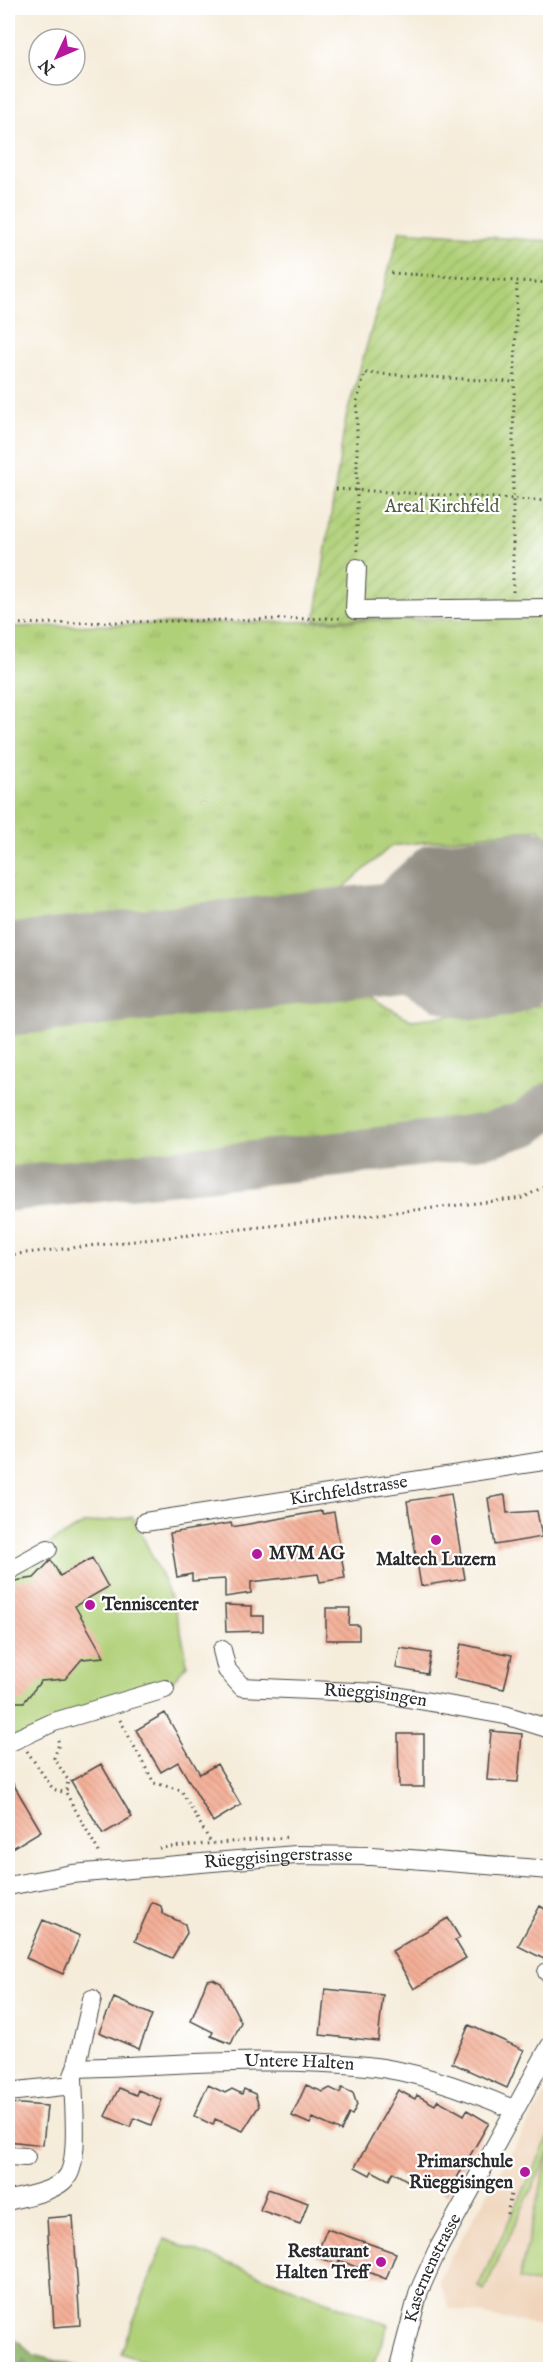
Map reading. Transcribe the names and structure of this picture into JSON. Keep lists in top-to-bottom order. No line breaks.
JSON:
{"streets":{"street":["Kirchfeldstrasse","Rüeggisingen","Rüeggisingerstrasse","Untere Halten","Kasernenstrasse"]},"crossings":[["Untere Halten","Kasernenstrasse"]],"parks":["Areal Kirchfeld"],"places":["Maltech Luzern","MVM AG","Tenniscenter","Primarschule Rüeggisingen","Restaurant Halten Treff"],"north":"bottom left"}
